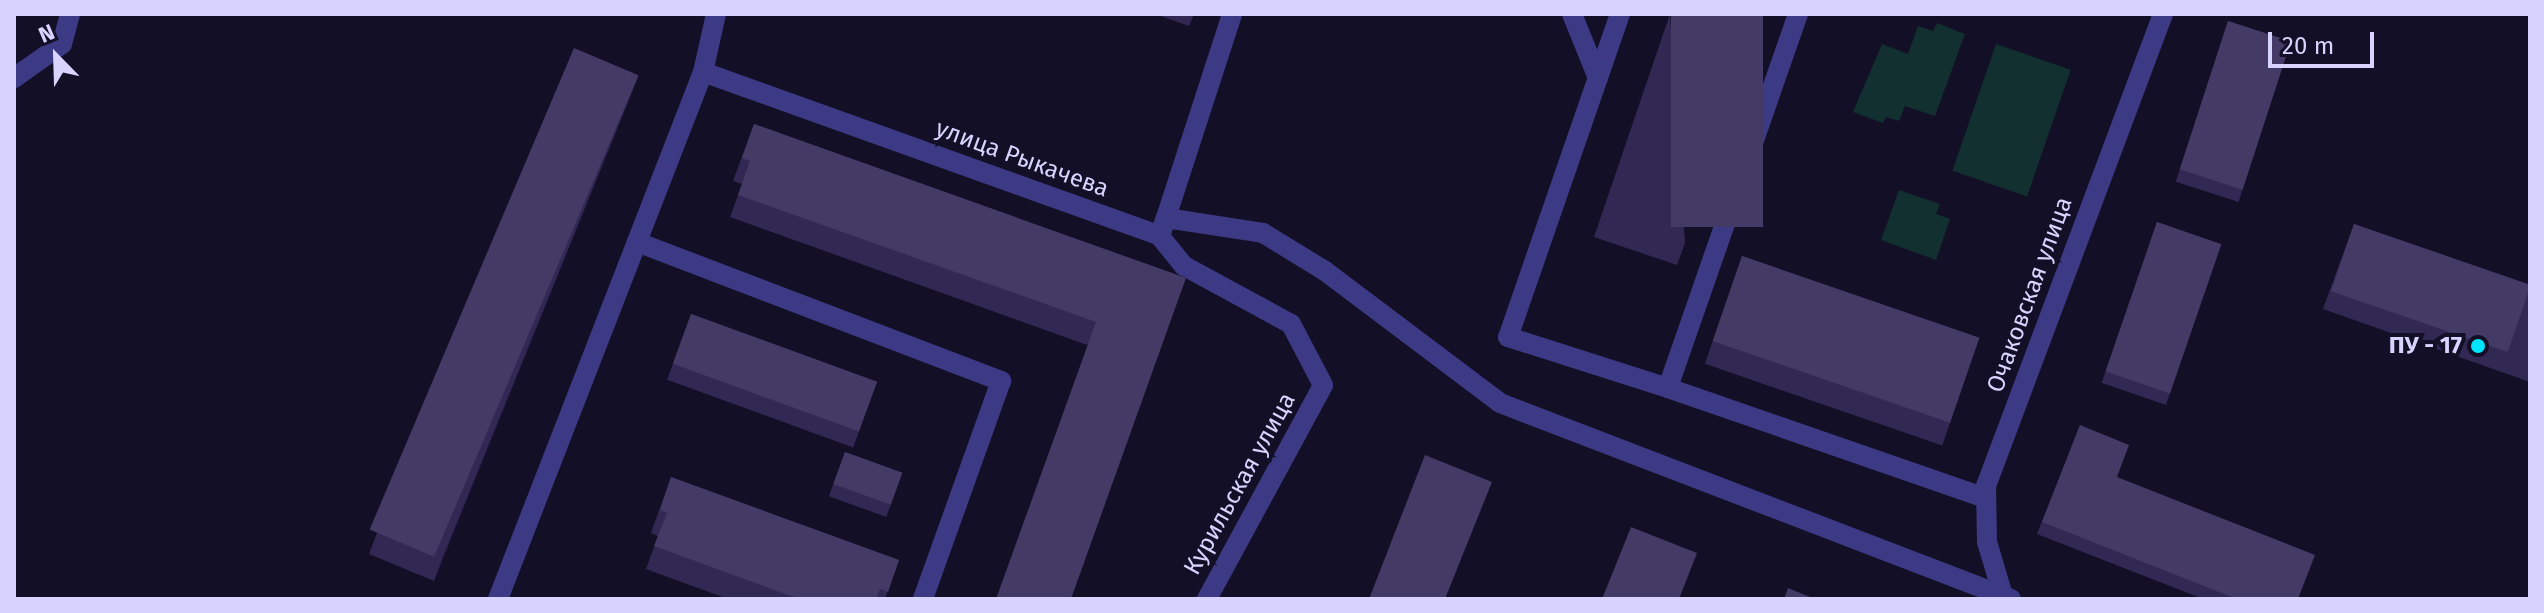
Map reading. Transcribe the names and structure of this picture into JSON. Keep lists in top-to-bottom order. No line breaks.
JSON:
{"streets":{"street":["улица Рыкачева","Очаковская улица","Курильская улица"]},"crossings":[["улица Рыкачева","Курильская улица"]],"places":["ПУ - 17"],"scale_bar":"20 m","north":"top left"}
